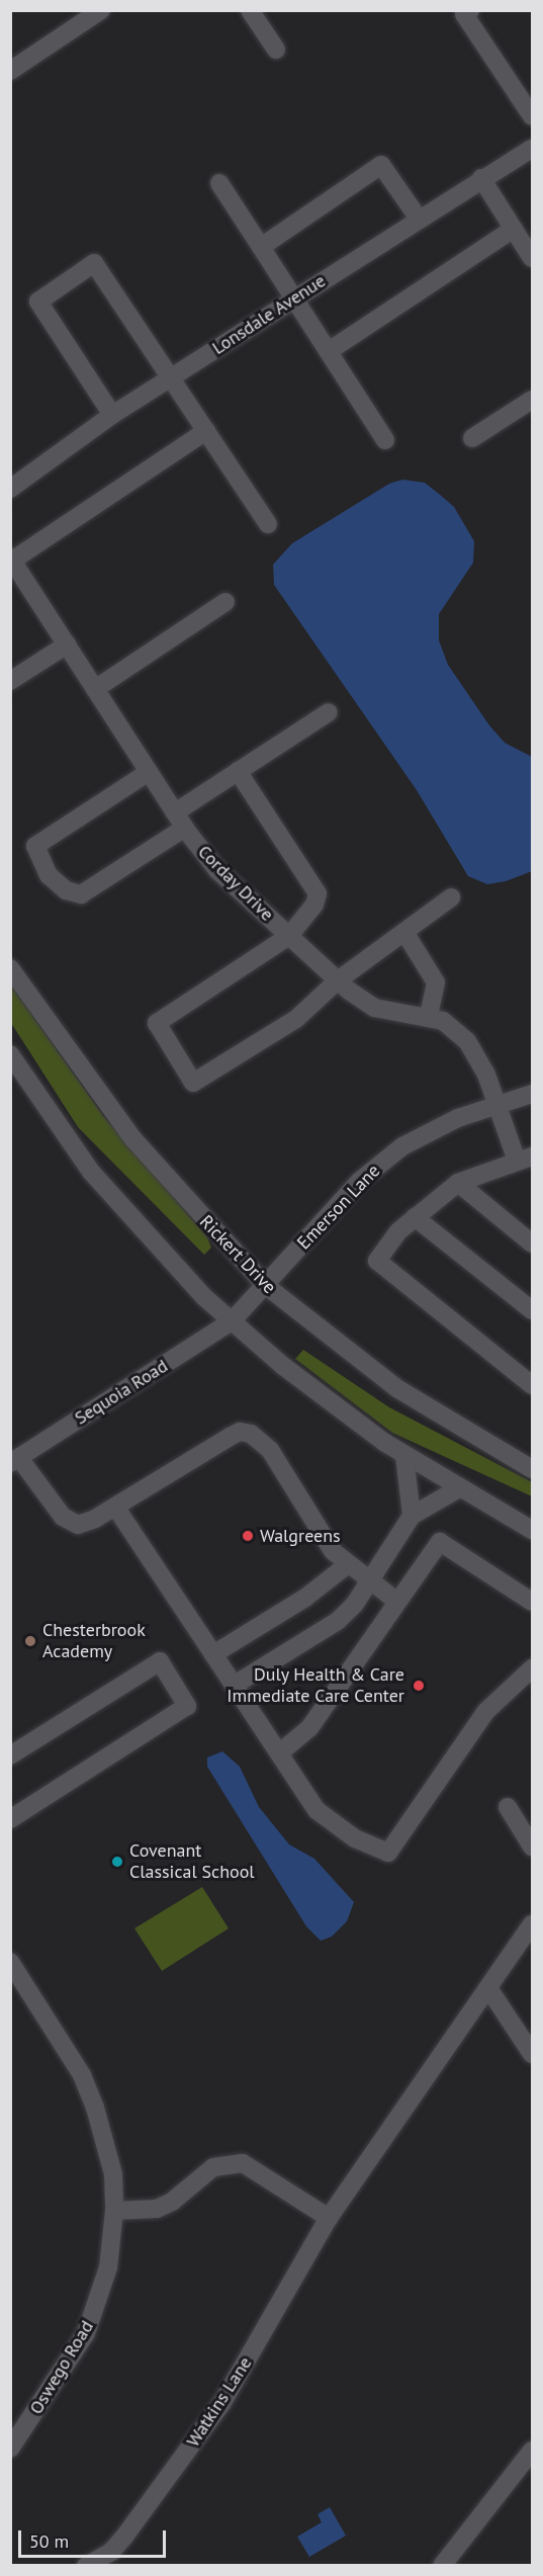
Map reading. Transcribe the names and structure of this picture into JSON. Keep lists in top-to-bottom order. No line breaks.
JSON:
{"streets":{"street":["Lonsdale Avenue","Corday Drive","Emerson Lane","Rickert Drive","Sequoia Road","Oswego Road","Watkins Lane"]},"crossings":[["Corday Drive","Emerson Lane"],["Emerson Lane","Rickert Drive"],["Emerson Lane","Sequoia Road"]],"places":["Walgreens","Chesterbrook Academy","Duly Health & Care Immediate Care Center","Covenant Classical School"],"scale_bar":"50 m"}
